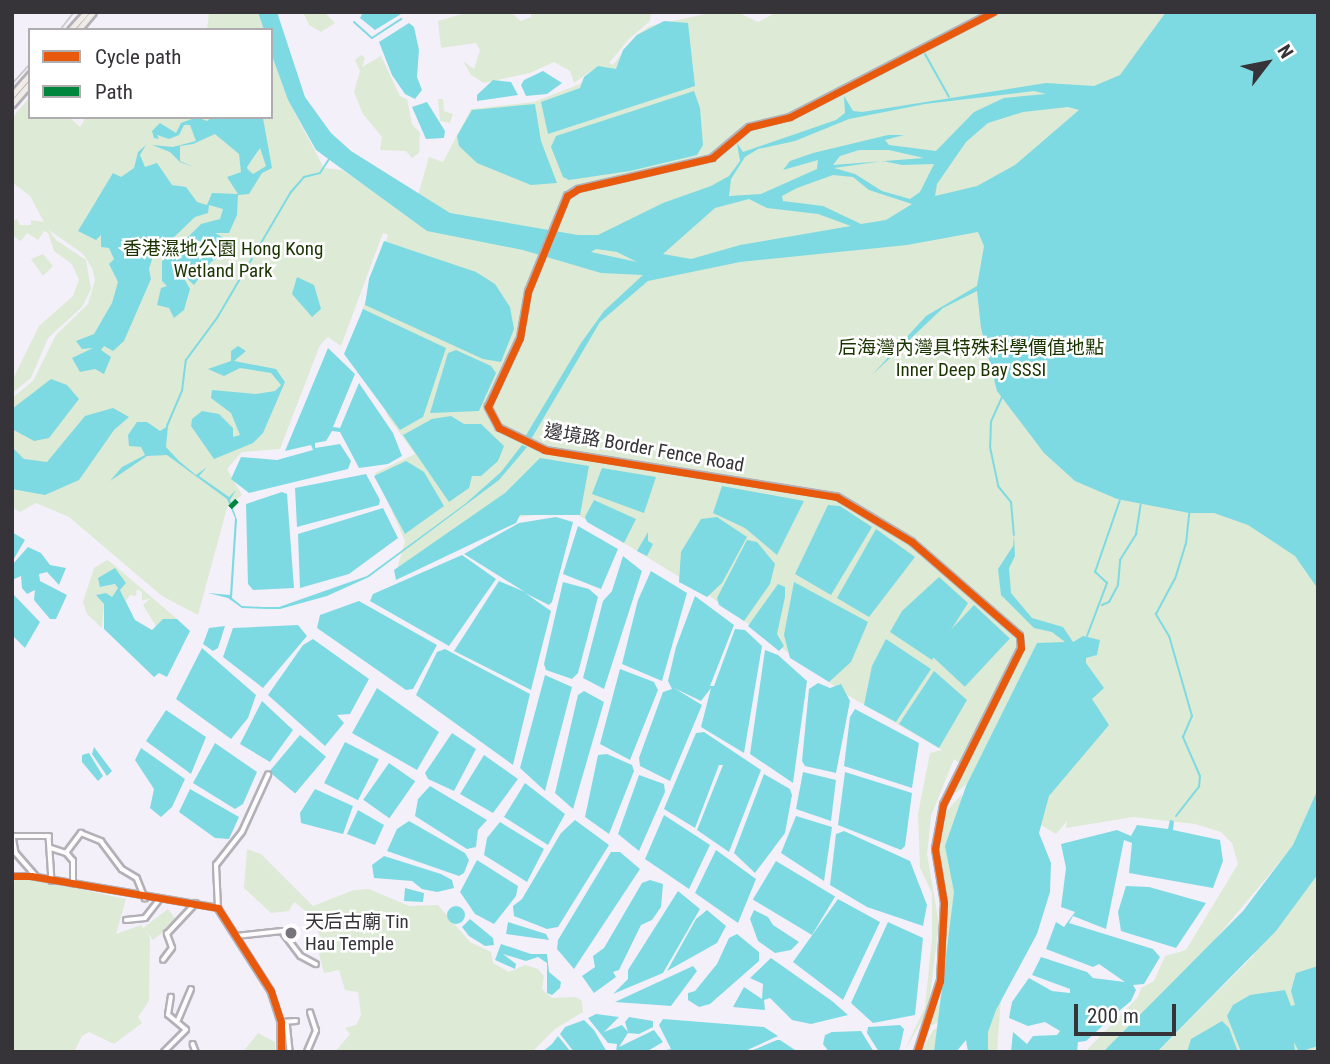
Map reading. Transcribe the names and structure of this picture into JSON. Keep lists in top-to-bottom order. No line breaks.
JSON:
{"streets":{"street":["邊境路 Border Fence Road"]},"parks":["香港濕地公園 Hong Kong Wetland Park","后海灣內灣具特殊科學價值地點 Inner Deep Bay SSSI"],"places":["天后古廟 Tin Hau Temple"],"legend":["Cycle path","Path"],"scale_bar":"200 m","north":"top right"}
